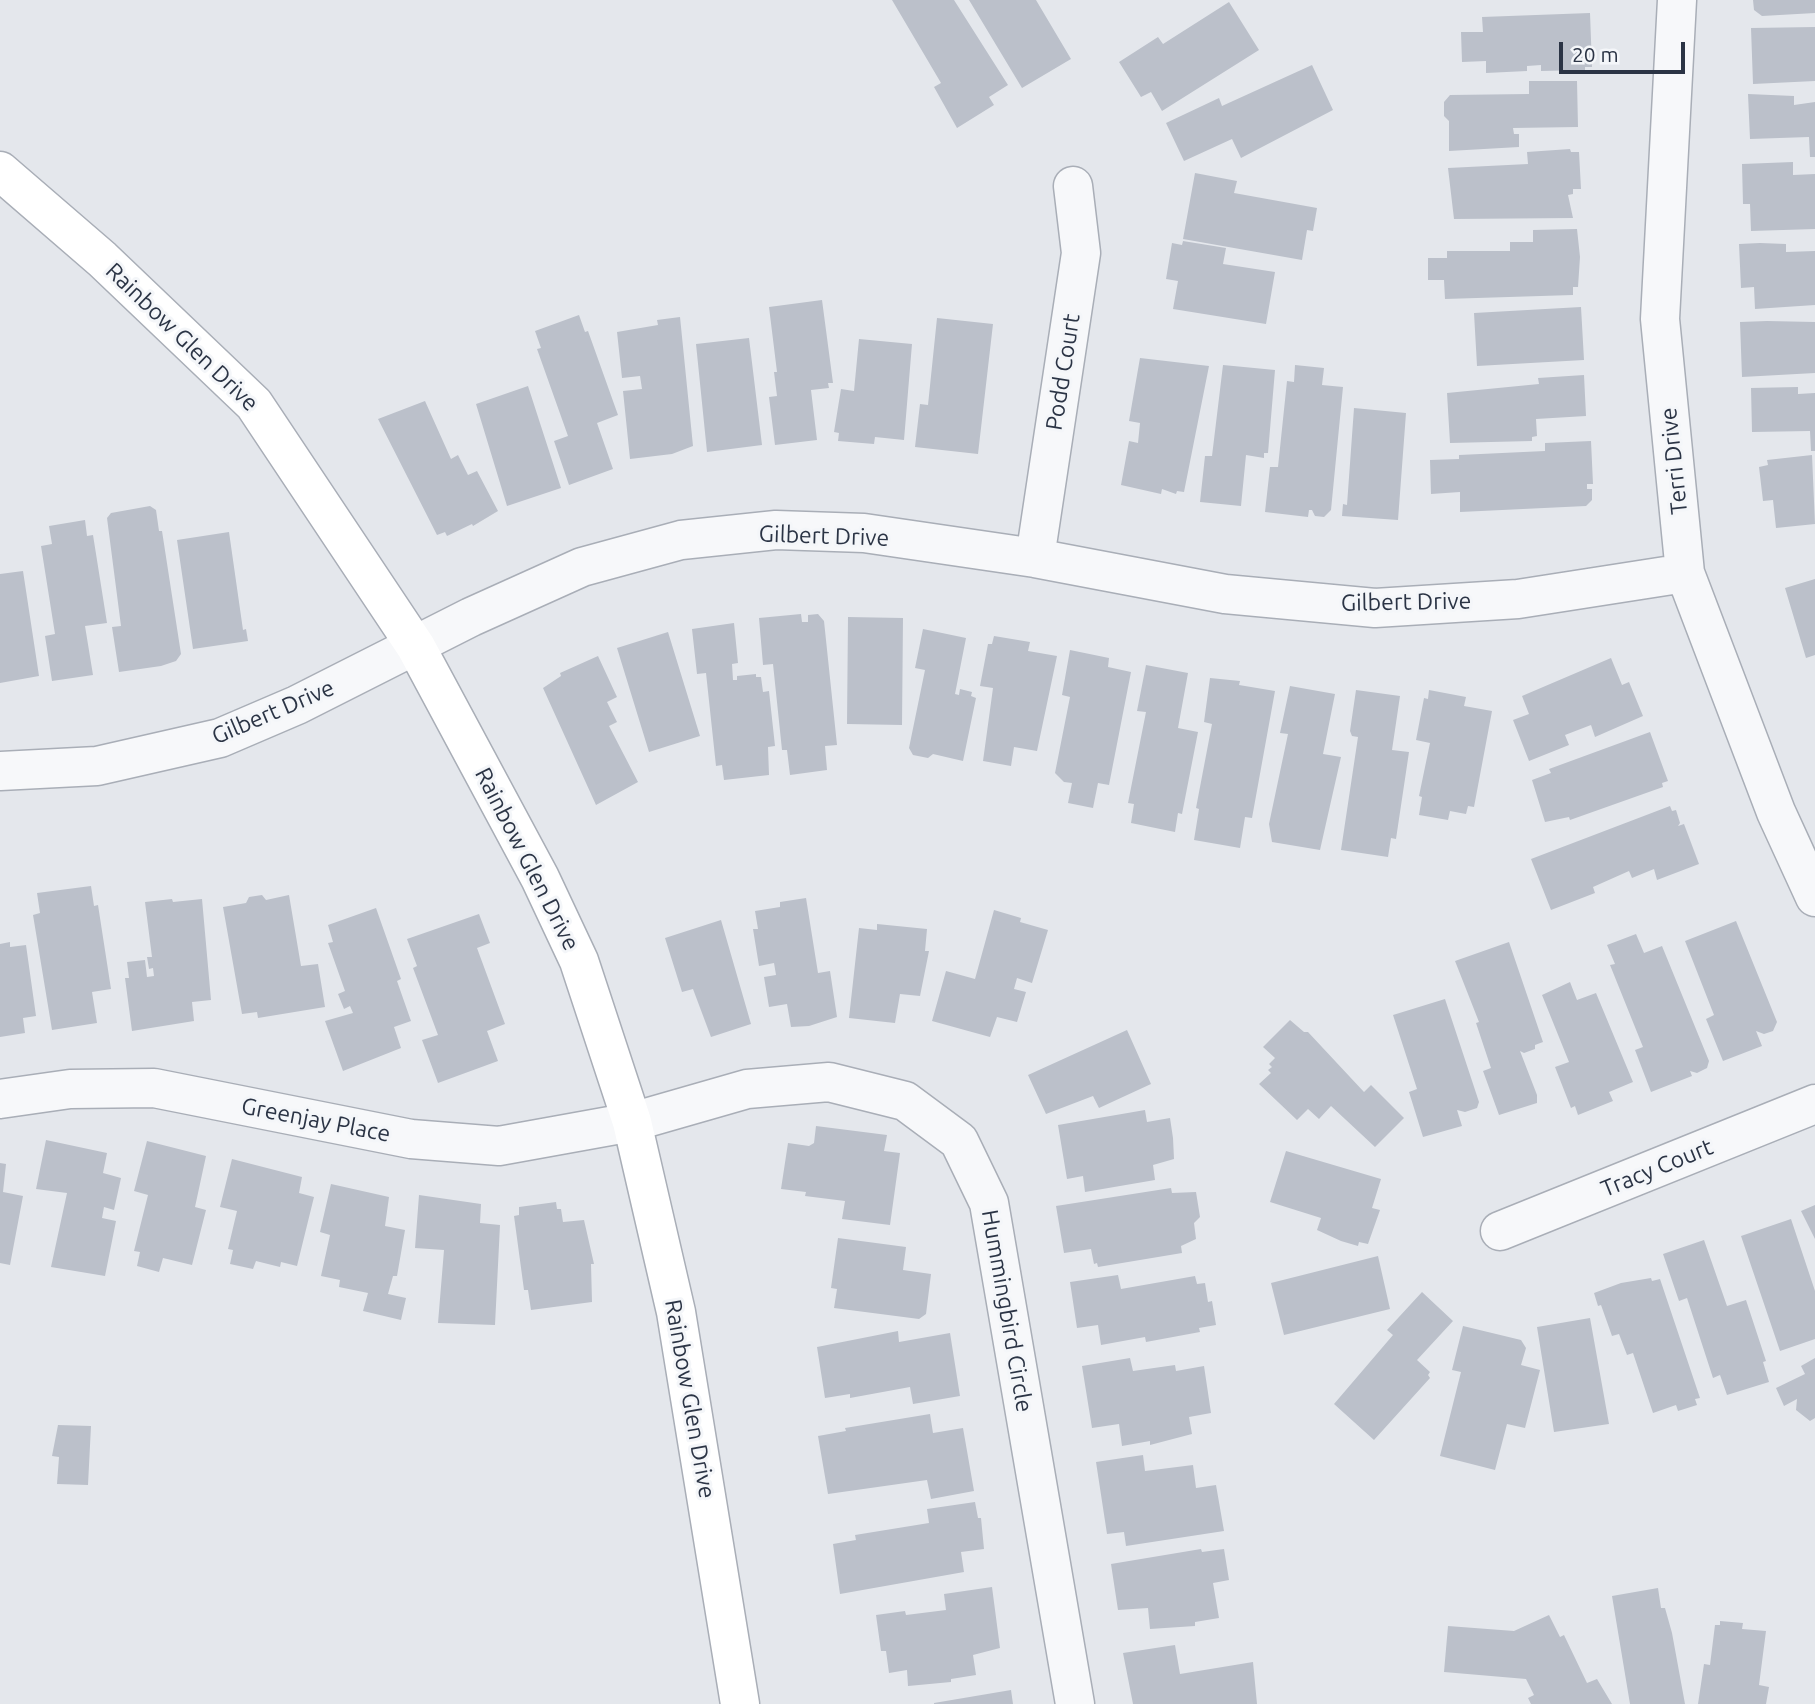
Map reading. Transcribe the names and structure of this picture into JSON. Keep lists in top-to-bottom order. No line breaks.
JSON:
{"streets":{"street":["Rainbow Glen Drive","Podd Court","Terri Drive","Gilbert Drive","Greenjay Place","Tracy Court","Hummingbird Circle"]},"crossings":[["Rainbow Glen Drive","Gilbert Drive"],["Rainbow Glen Drive","Greenjay Place"],["Rainbow Glen Drive","Hummingbird Circle"],["Podd Court","Gilbert Drive"],["Terri Drive","Gilbert Drive"],["Greenjay Place","Hummingbird Circle"]],"scale_bar":"20 m"}
